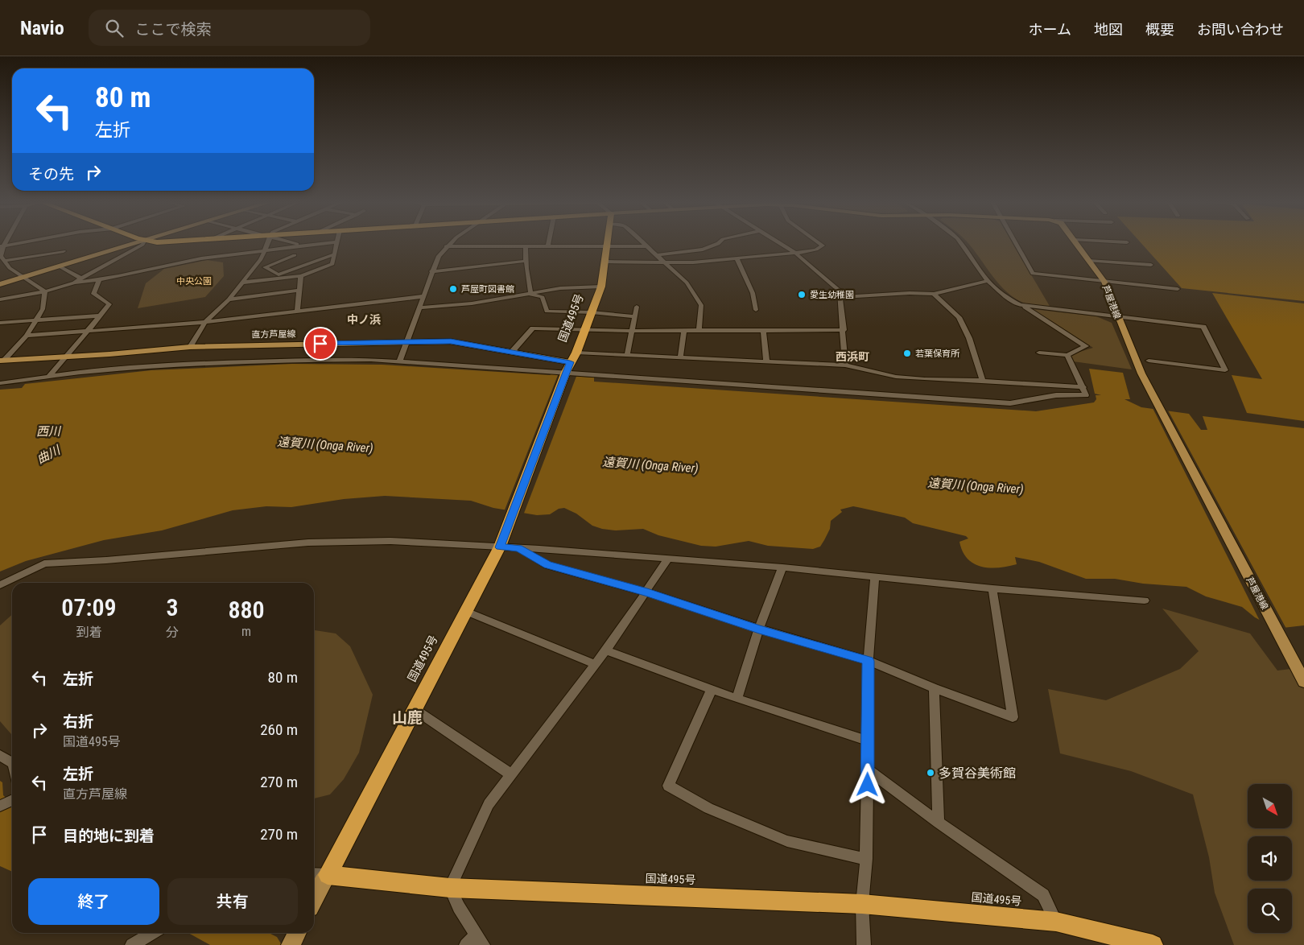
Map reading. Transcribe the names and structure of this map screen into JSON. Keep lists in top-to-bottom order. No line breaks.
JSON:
{"streets":{"highway":["国道495号"],"main road":["芦屋港線","直方芦屋線"]},"crossings":[["国道495号","直方芦屋線"]],"districts":["中ノ浜","西浜町","山鹿"],"water":["西川","遠賀川 (Onga River)","曲川"],"parks":["中央公園"],"places":["芦屋町図書館","愛生幼稚園","若葉保育所","多賀谷美術館"],"north":"bottom right","page":{"header":"Navio","search":"ここで検索","nav":["ホーム","地図","概要","お問い合わせ"],"turn":["80 m","左折"],"then":"その先","eta":["07:09","到着","3","分","880","m"],"list":[{"name":"左折","value":"80 m"},{"name":"右折","note":"国道495号","value":"260 m"},{"name":"左折","note":"直方芦屋線","value":"270 m"},{"name":"目的地に到着","value":"270 m"}],"buttons":["終了","共有"]}}
